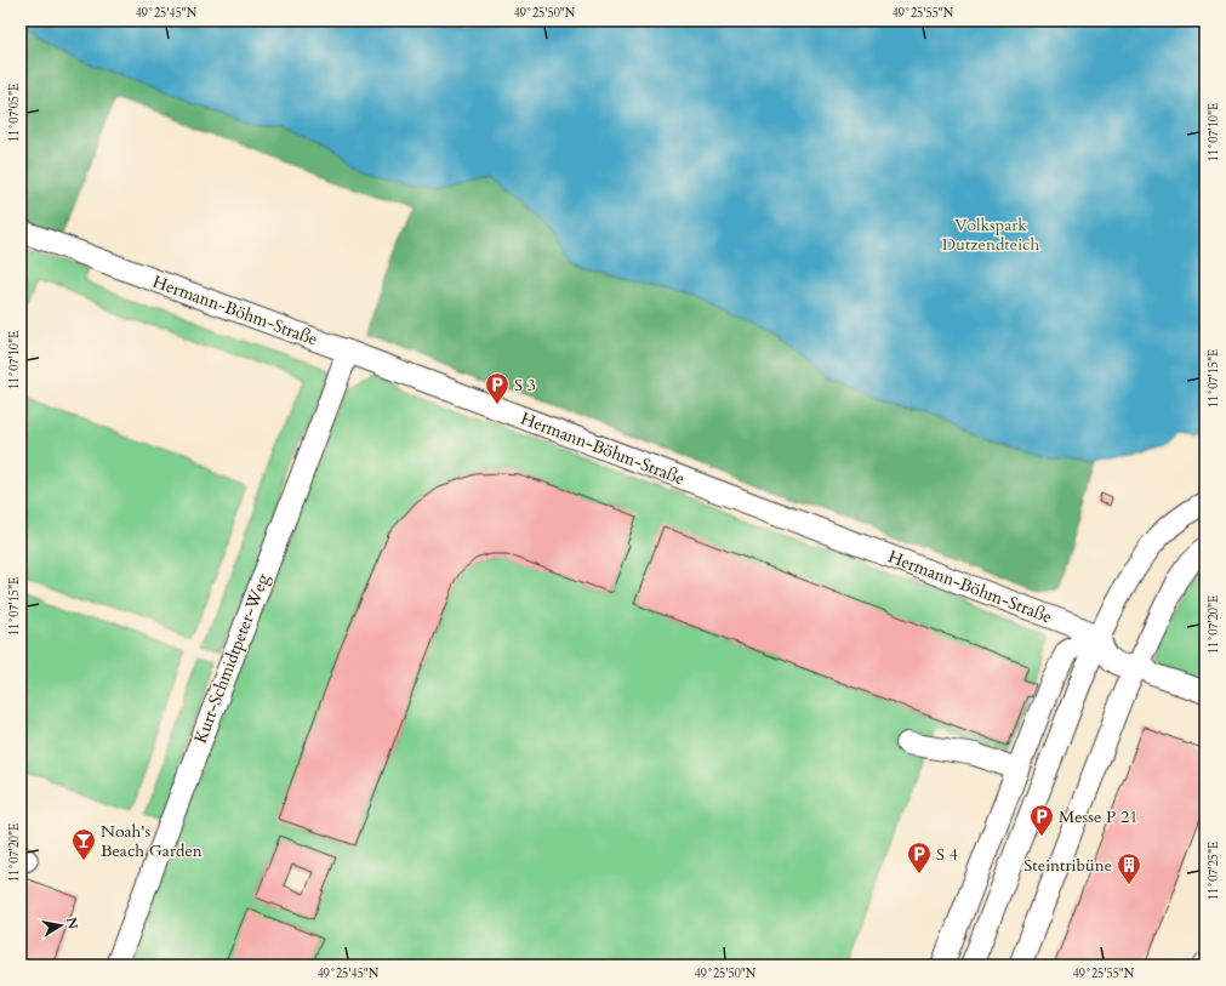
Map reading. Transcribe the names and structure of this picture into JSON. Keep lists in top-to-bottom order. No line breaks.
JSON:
{"streets":{"lane":["Hermann-Böhm-Straße","Kurt-Schmidtpeter-Weg"]},"crossings":[["Hermann-Böhm-Straße","Kurt-Schmidtpeter-Weg"]],"parks":["Volkspark Dutzendteich"],"places":{"parking":["S 3","Messe P 21","S 4"],"bar":["Noah's Beach Garden"],"building":["Steintribüne"]},"north":"right","coordinates":["49°25'45\"N","49°25'50\"N","49°25'55\"N","11°07'05\"E","11°07'10\"E","11°07'15\"E","11°07'20\"E","11°07'25\"E"]}
